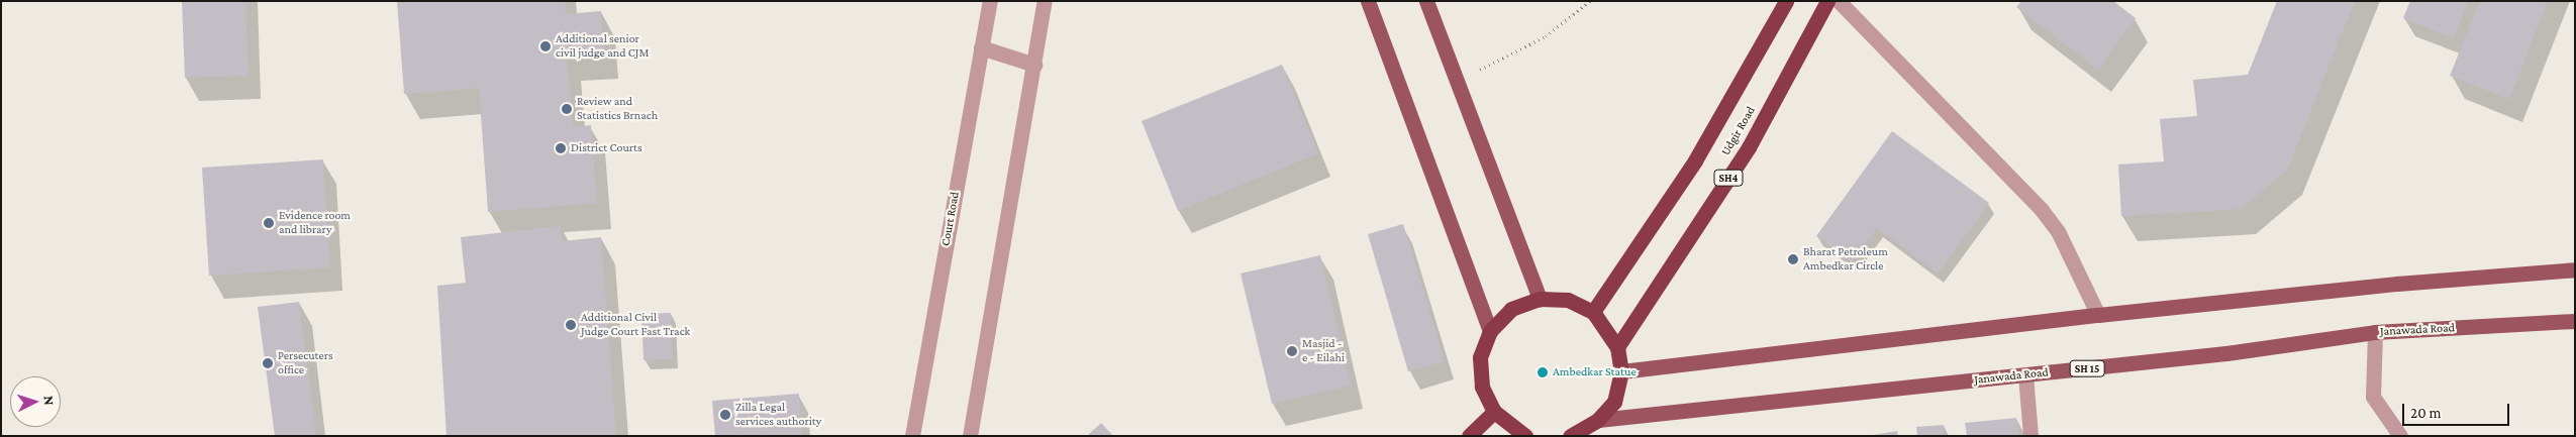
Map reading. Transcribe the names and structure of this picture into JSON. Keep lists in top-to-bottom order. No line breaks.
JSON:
{"streets":{"highway":["Udgir Road","SH4"],"main road":["Janawada Road","SH 15"],"street":["Court Road"]},"places":["Additional senior civil judge and CJM","Review and Statistics Brnach","District Courts","Evidence room and library","Bharat Petroleum Ambedkar Circle","Additional Civil Judge Court Fast Track","Masjid - e - Eilahi","Persecuters office","Ambedkar Statue","Zilla Legal services authority"],"scale_bar":"20 m","north":"right"}
